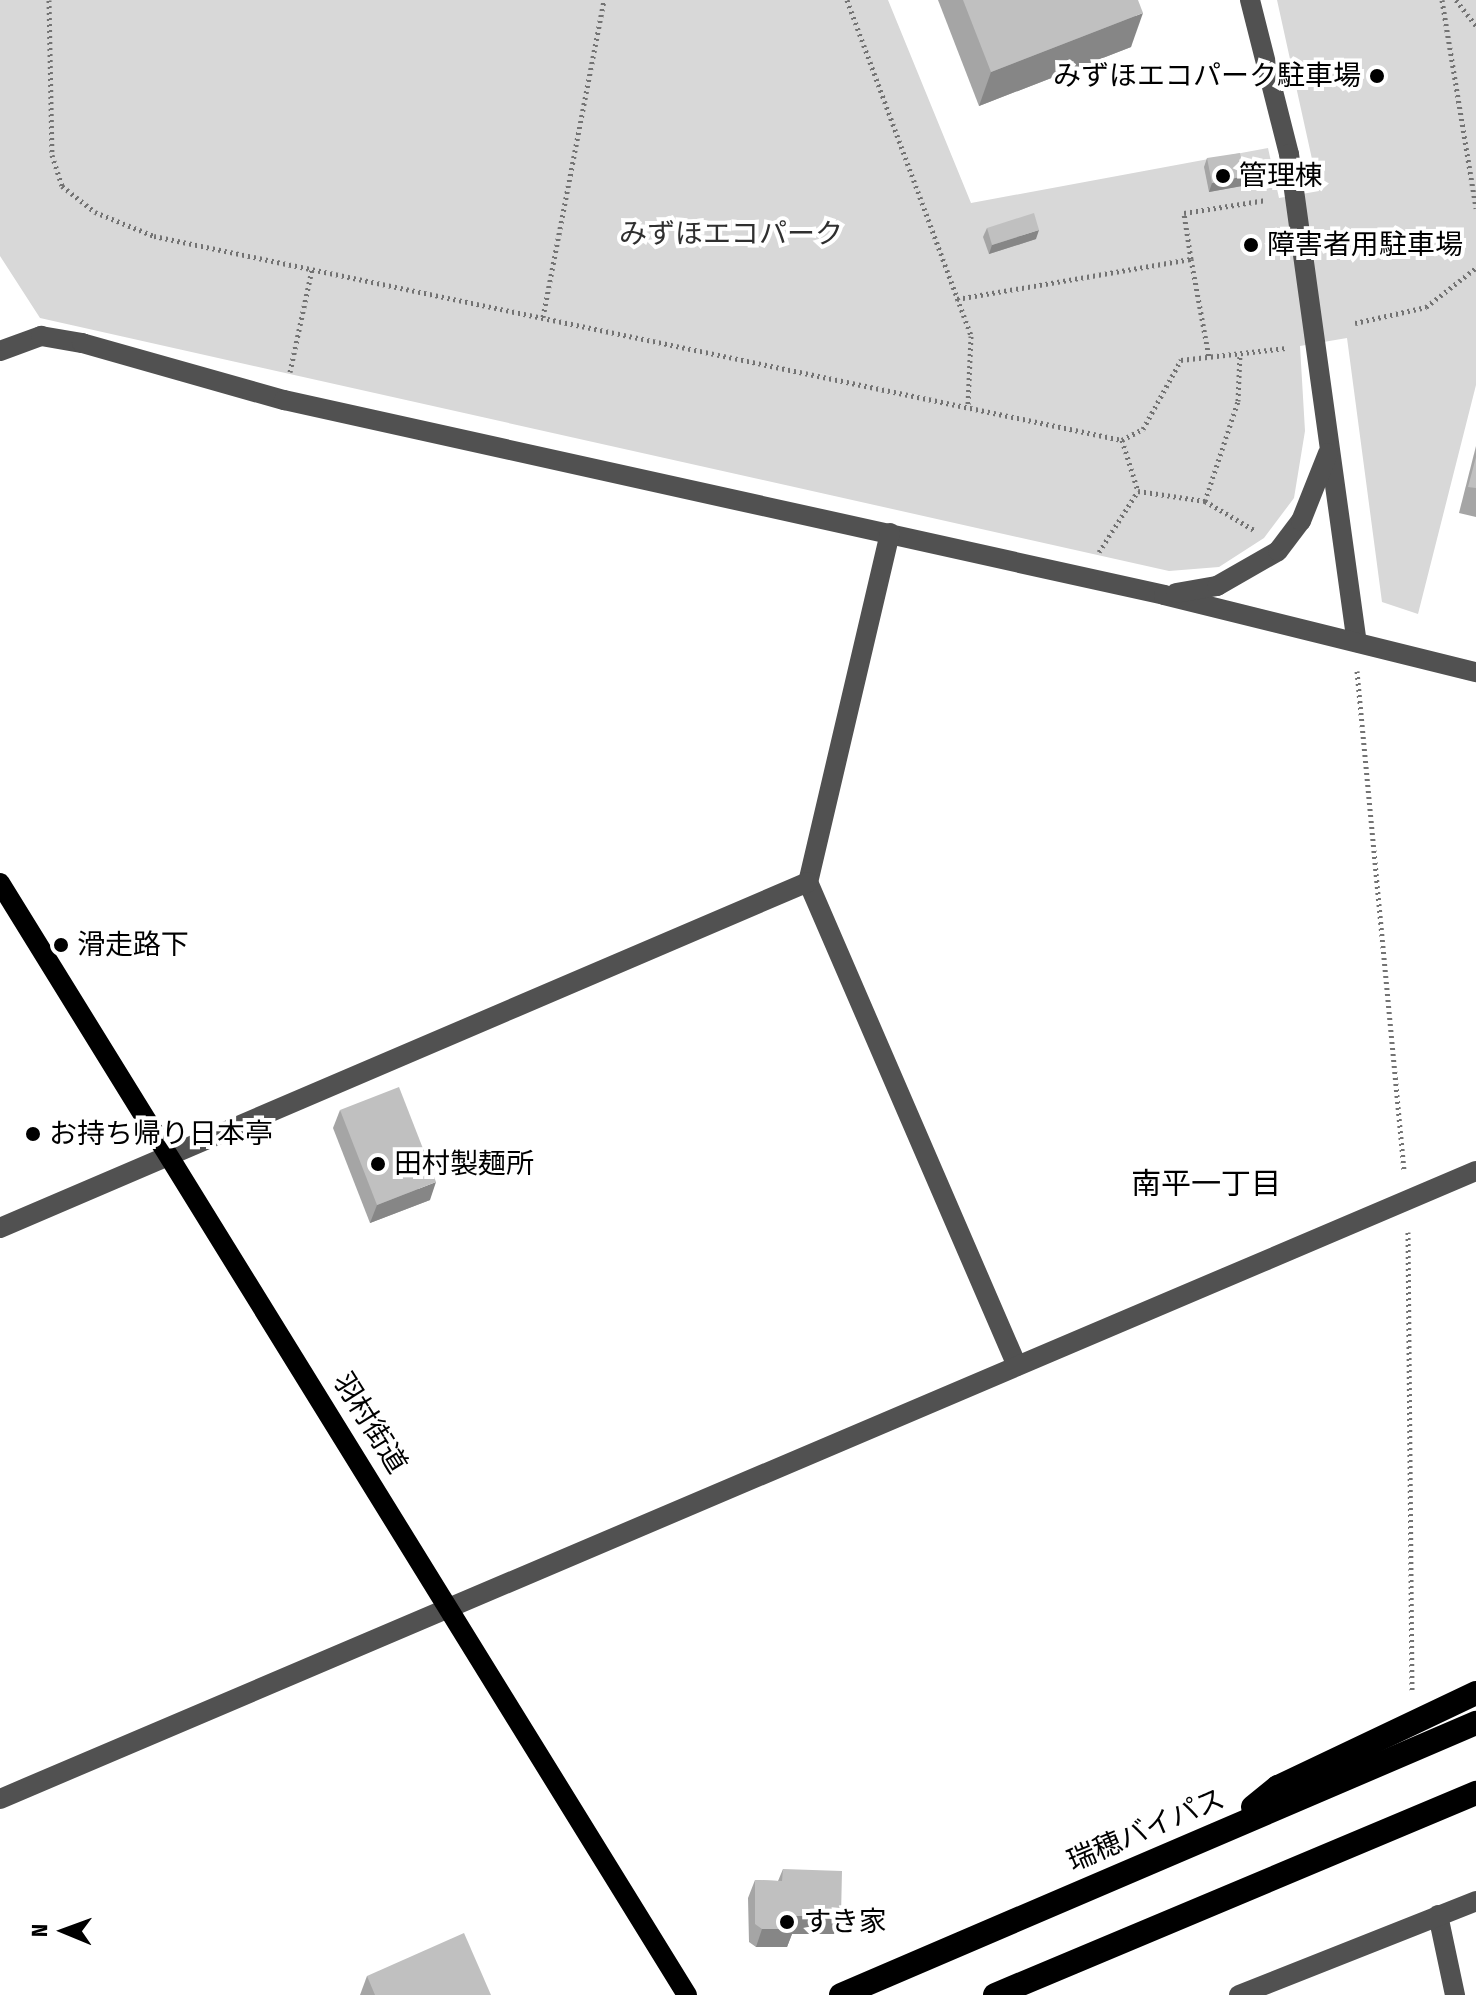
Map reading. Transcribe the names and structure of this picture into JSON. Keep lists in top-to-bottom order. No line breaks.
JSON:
{"streets":{"highway":["瑞穂バイパス"],"main road":["羽村街道"]},"districts":["南平一丁目"],"parks":["みずほエコパーク"],"places":["みずほエコパーク駐車場","管理棟","障害者用駐車場","滑走路下","お持ち帰り日本亭","田村製麺所","すき家"],"north":"left"}
